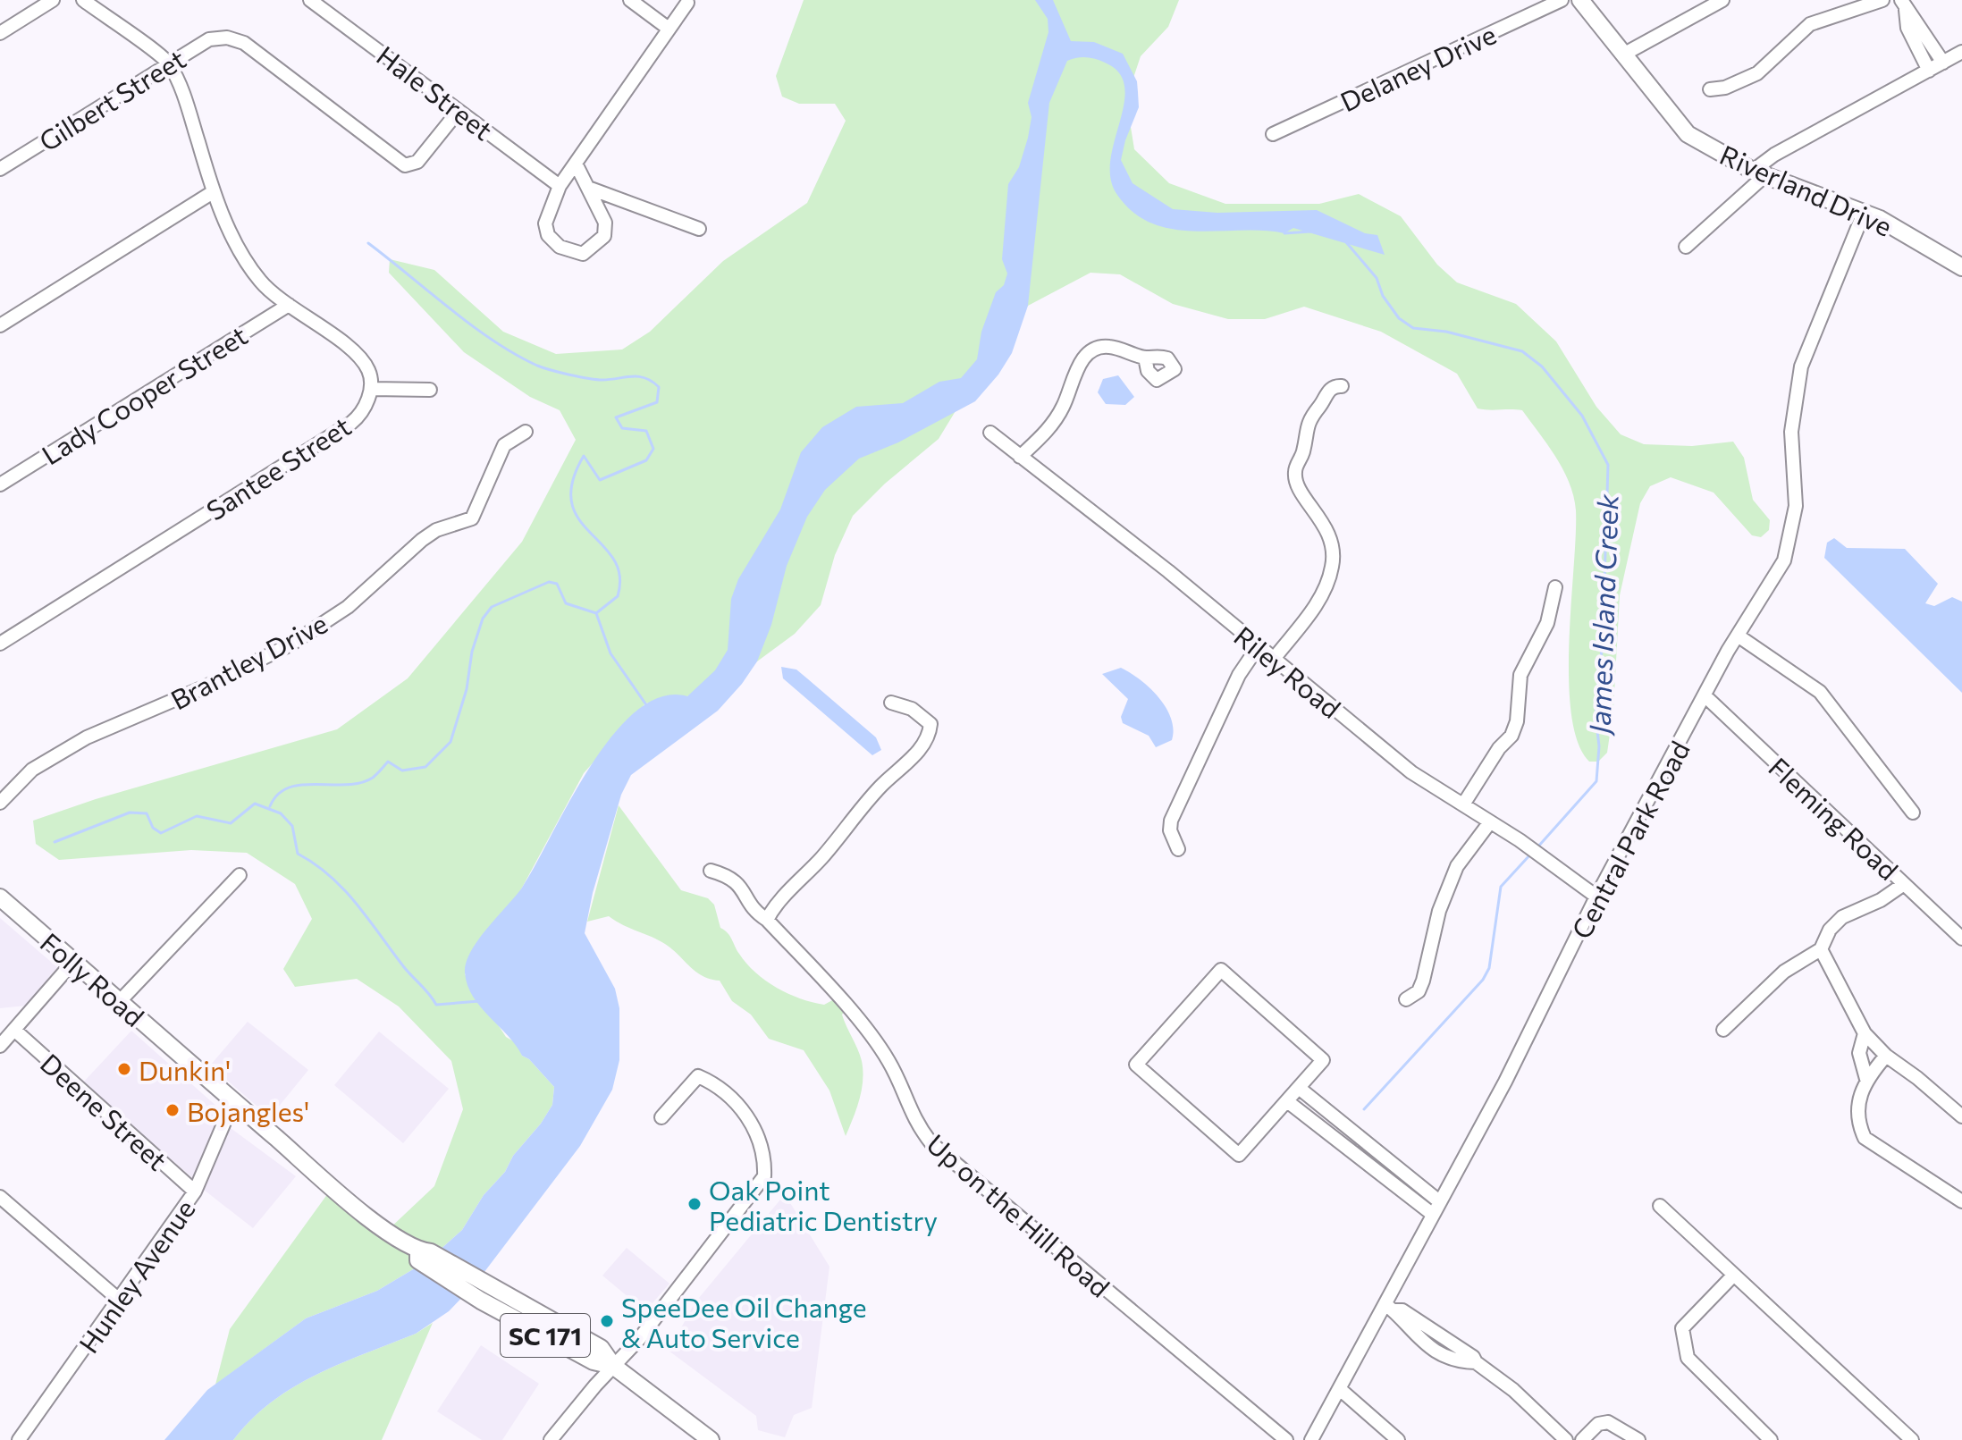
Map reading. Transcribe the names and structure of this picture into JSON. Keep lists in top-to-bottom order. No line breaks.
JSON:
{"streets":{"main road":["Riverland Drive","Folly Road","SC 171"],"street":["Delaney Drive","Hale Street","Gilbert Street","Lady Cooper Street","Santee Street","Brantley Drive","Riley Road","Fleming Road","Central Park Road","Deene Street","Up on the Hill Road","Hunley Avenue"]},"crossings":[["Hale Street","Gilbert Street"],["Gilbert Street","Santee Street"],["Riverland Drive","Central Park Road"],["Lady Cooper Street","Santee Street"],["Riley Road","Central Park Road"],["Fleming Road","Central Park Road"],["Folly Road","Hunley Avenue"],["Deene Street","Hunley Avenue"]],"water":["James Island Creek"],"places":["Dunkin'","Bojangles'","Oak Point Pediatric Dentistry","SpeeDee Oil Change & Auto Service"]}
